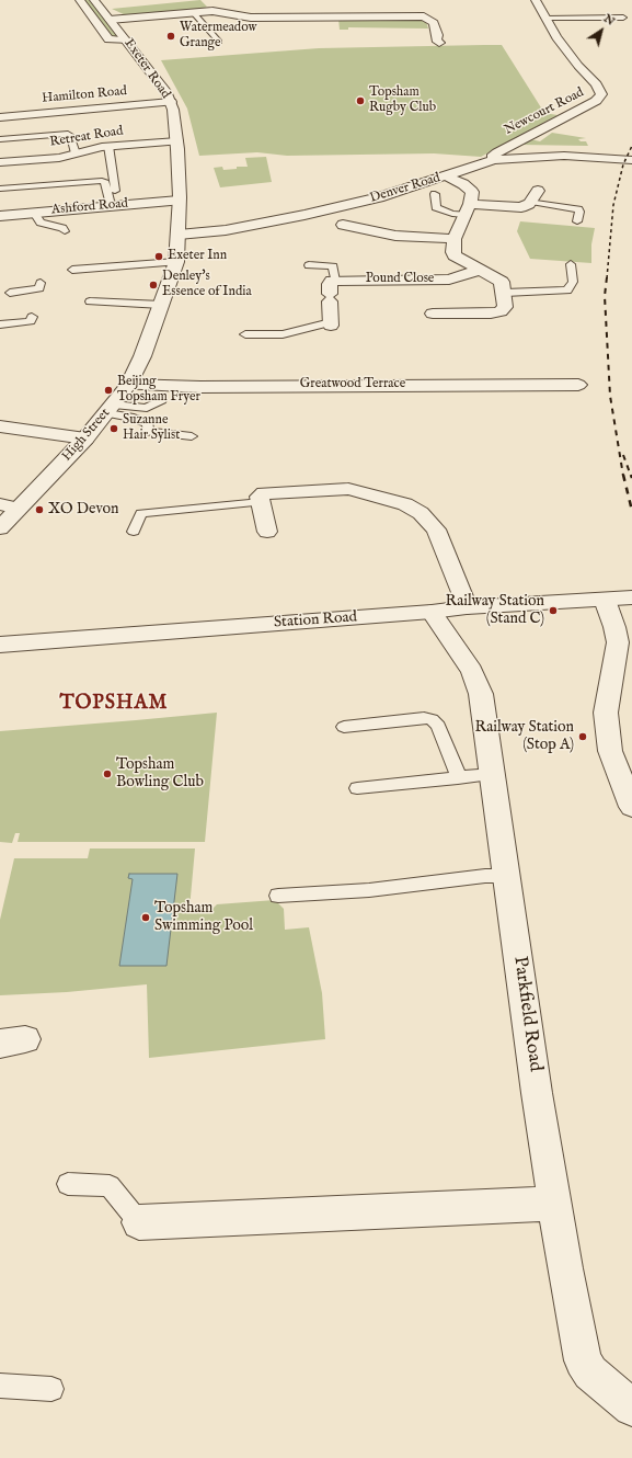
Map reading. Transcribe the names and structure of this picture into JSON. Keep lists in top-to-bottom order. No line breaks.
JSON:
{"streets":{"street":["Exeter Road","Hamilton Road","Newcourt Road","Retreat Road","Denver Road","Ashford Road","Pound Close","Greatwood Terrace","High Street","Station Road","Parkfield Road"]},"crossings":[["Exeter Road","Hamilton Road"],["Exeter Road","Retreat Road"],["Exeter Road","Ashford Road"],["Exeter Road","High Street"],["Newcourt Road","Denver Road"],["Denver Road","High Street"],["Ashford Road","High Street"],["Greatwood Terrace","High Street"],["Station Road","Parkfield Road"]],"districts":["TOPSHAM"],"places":["Watermeadow Grange","Topsham Rugby Club","Exeter Inn","Denley's Essence of India","Beijing Topsham Fryer","Suzanne Hair Sylist","XO Devon","Railway Station (Stand C)","Railway Station (Stop A)","Topsham Bowling Club","Topsham Swimming Pool"],"north":"top right"}
